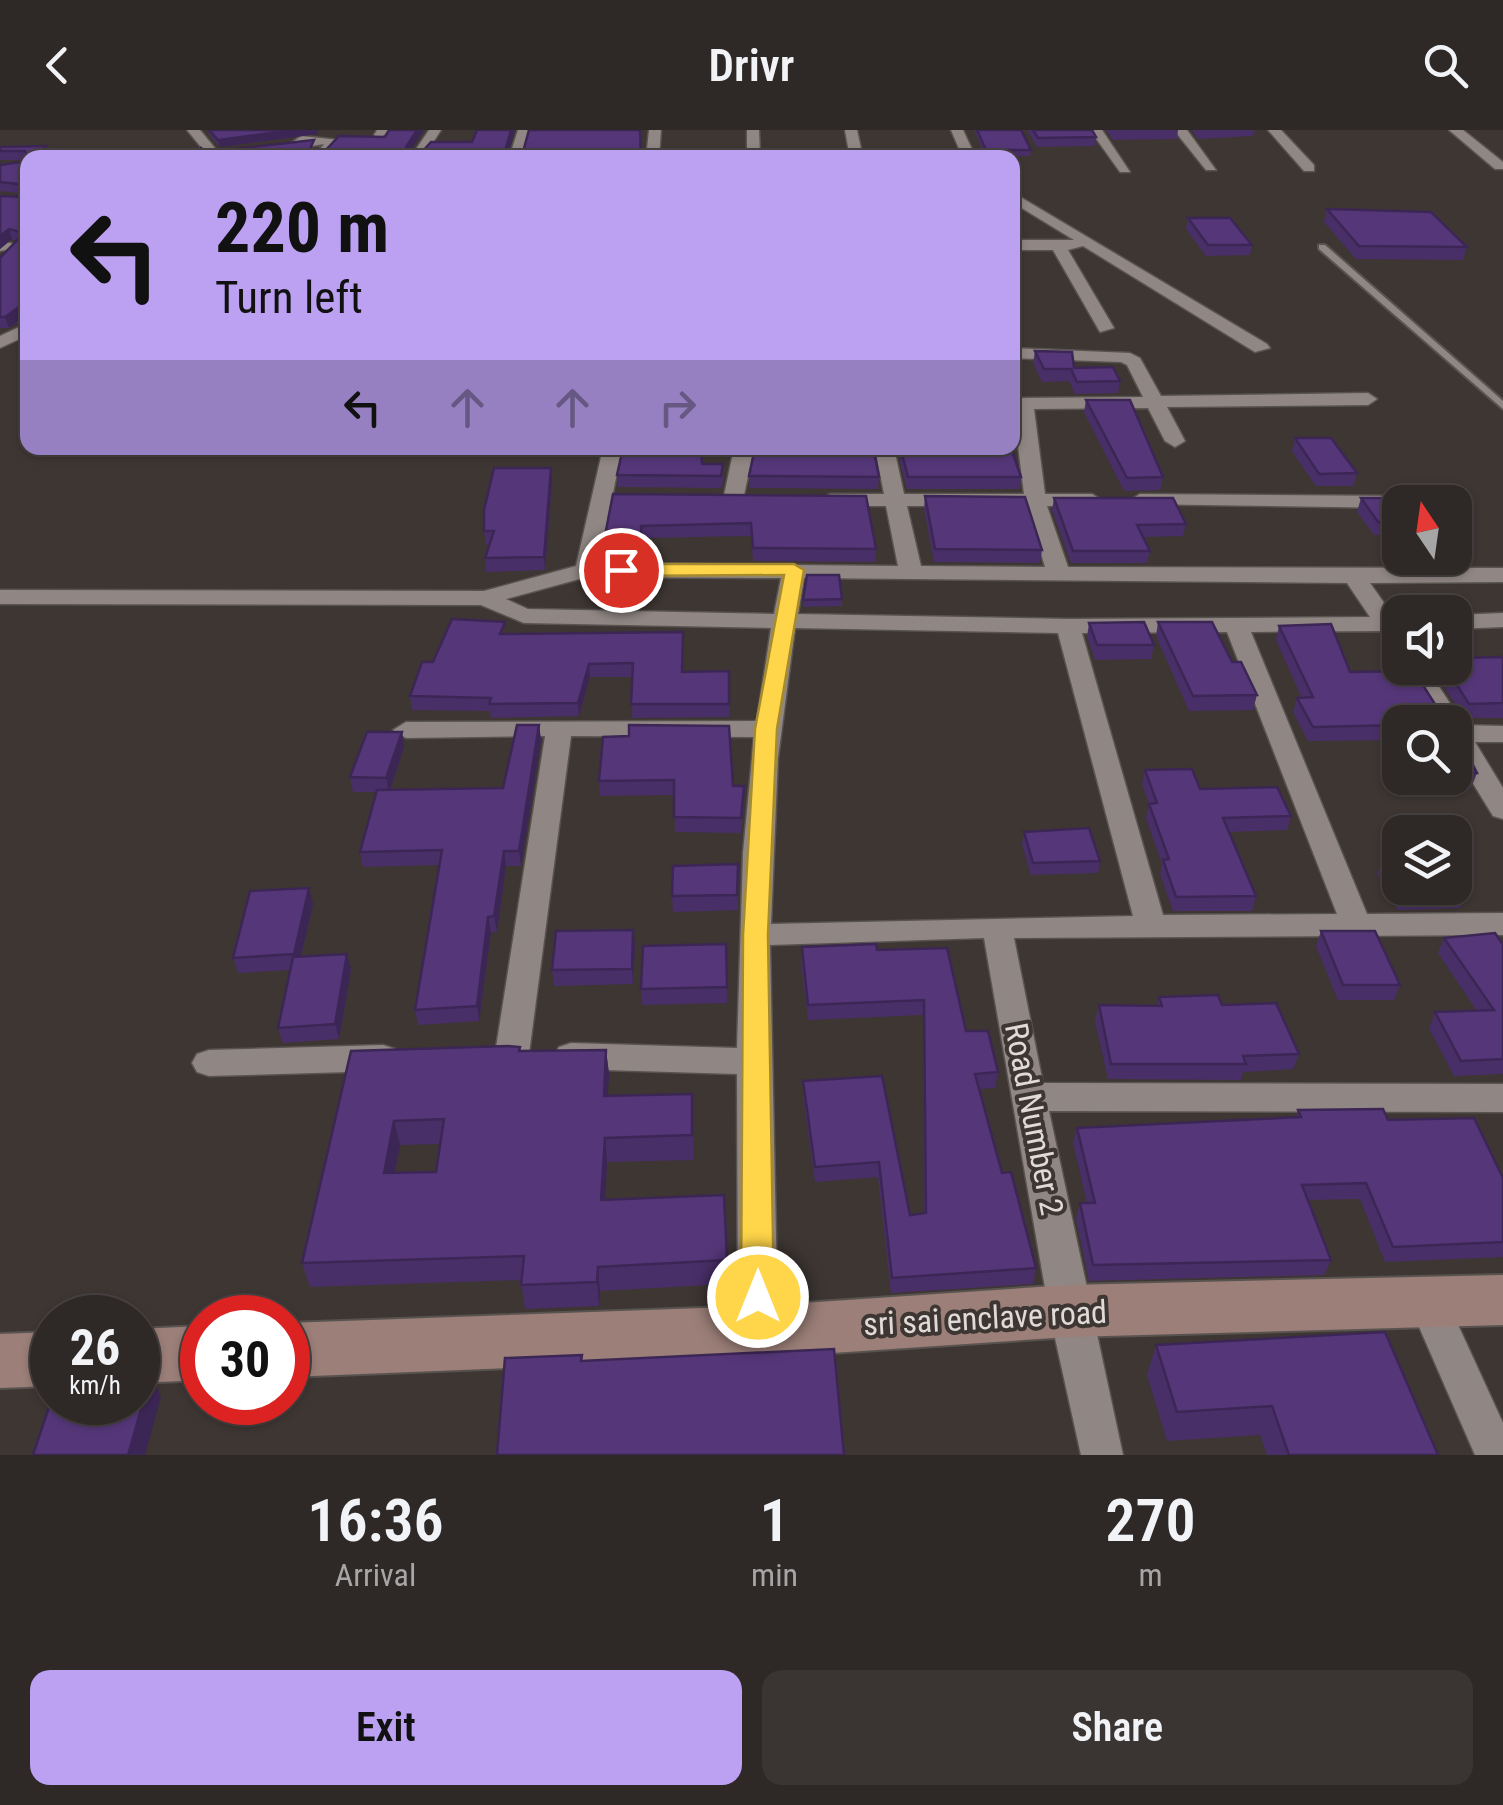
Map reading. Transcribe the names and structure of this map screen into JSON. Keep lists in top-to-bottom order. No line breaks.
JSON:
{"streets":{"street":["Road Number 2","sri sai enclave road"]},"crossings":[["Road Number 2","sri sai enclave road"]],"north":"top","page":{"header":"Drivr","turn":["220 m","Turn left"],"speed":"26 km/h","limit":"30","eta":["16:36","Arrival","1","min","270","m"],"buttons":["Exit","Share"]}}
